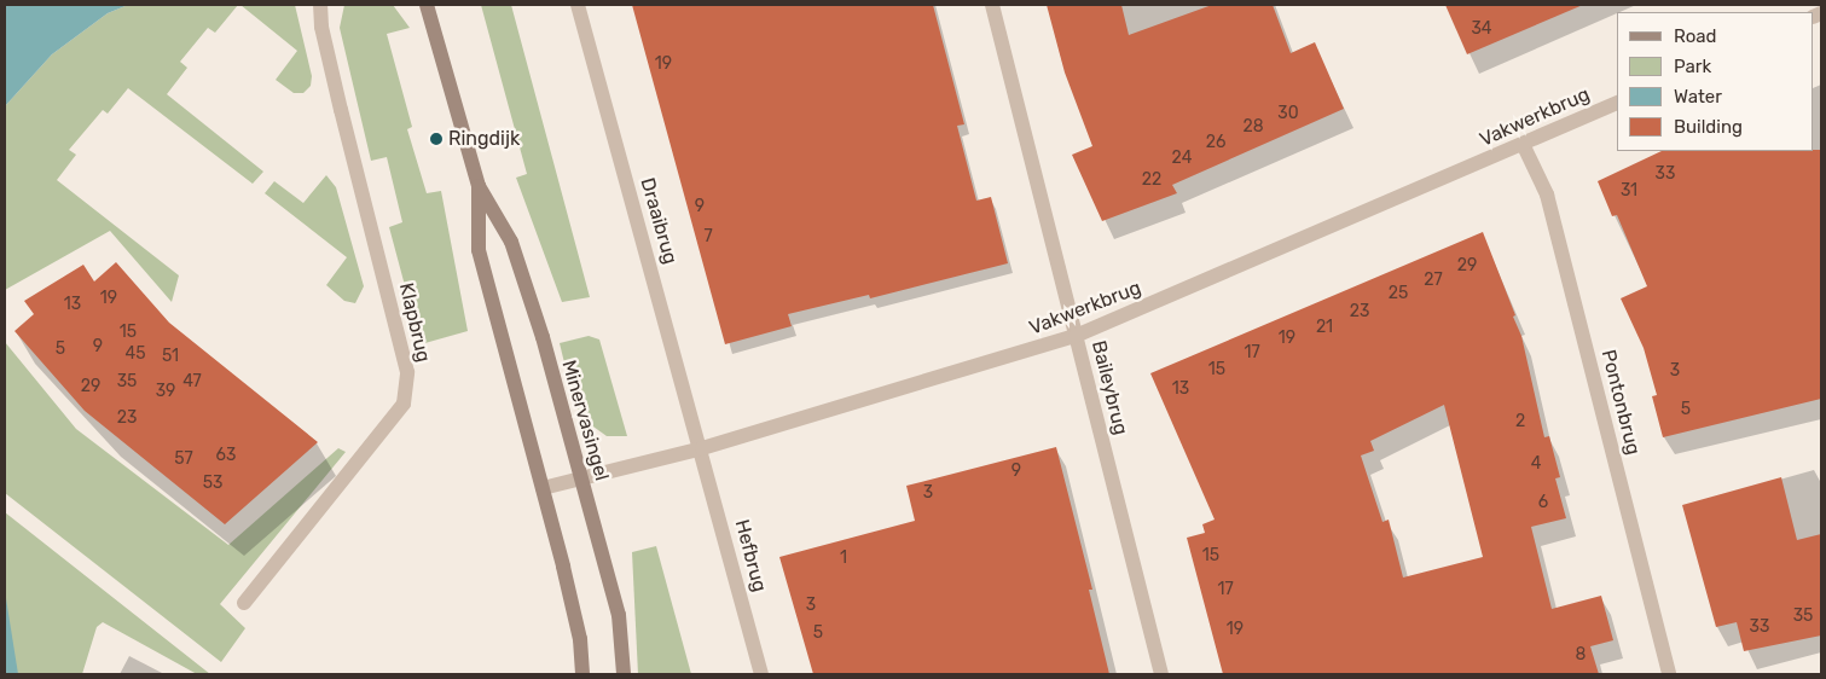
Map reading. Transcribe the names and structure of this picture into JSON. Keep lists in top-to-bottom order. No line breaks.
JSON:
{"streets":{"street":["Vakwerkbrug","Draaibrug","Klapbrug","Baileybrug","Pontonbrug","Minervasingel","Hefbrug"]},"crossings":[["Vakwerkbrug","Draaibrug"],["Vakwerkbrug","Baileybrug"],["Vakwerkbrug","Pontonbrug"],["Vakwerkbrug","Minervasingel"],["Vakwerkbrug","Hefbrug"],["Draaibrug","Hefbrug"]],"places":["Ringdijk"],"house_numbers":["34","19","30","28","26","24","33","22","31","9","7","29","27","25","19","13","23","21","15","19","9","5","17","45","51","15","3","35","47","29","13","39","5","23","2","63","57","4","9","53","3","6","15","1","17","3","35","33","19","5","8"],"legend":["Road","Park","Water","Building"]}
